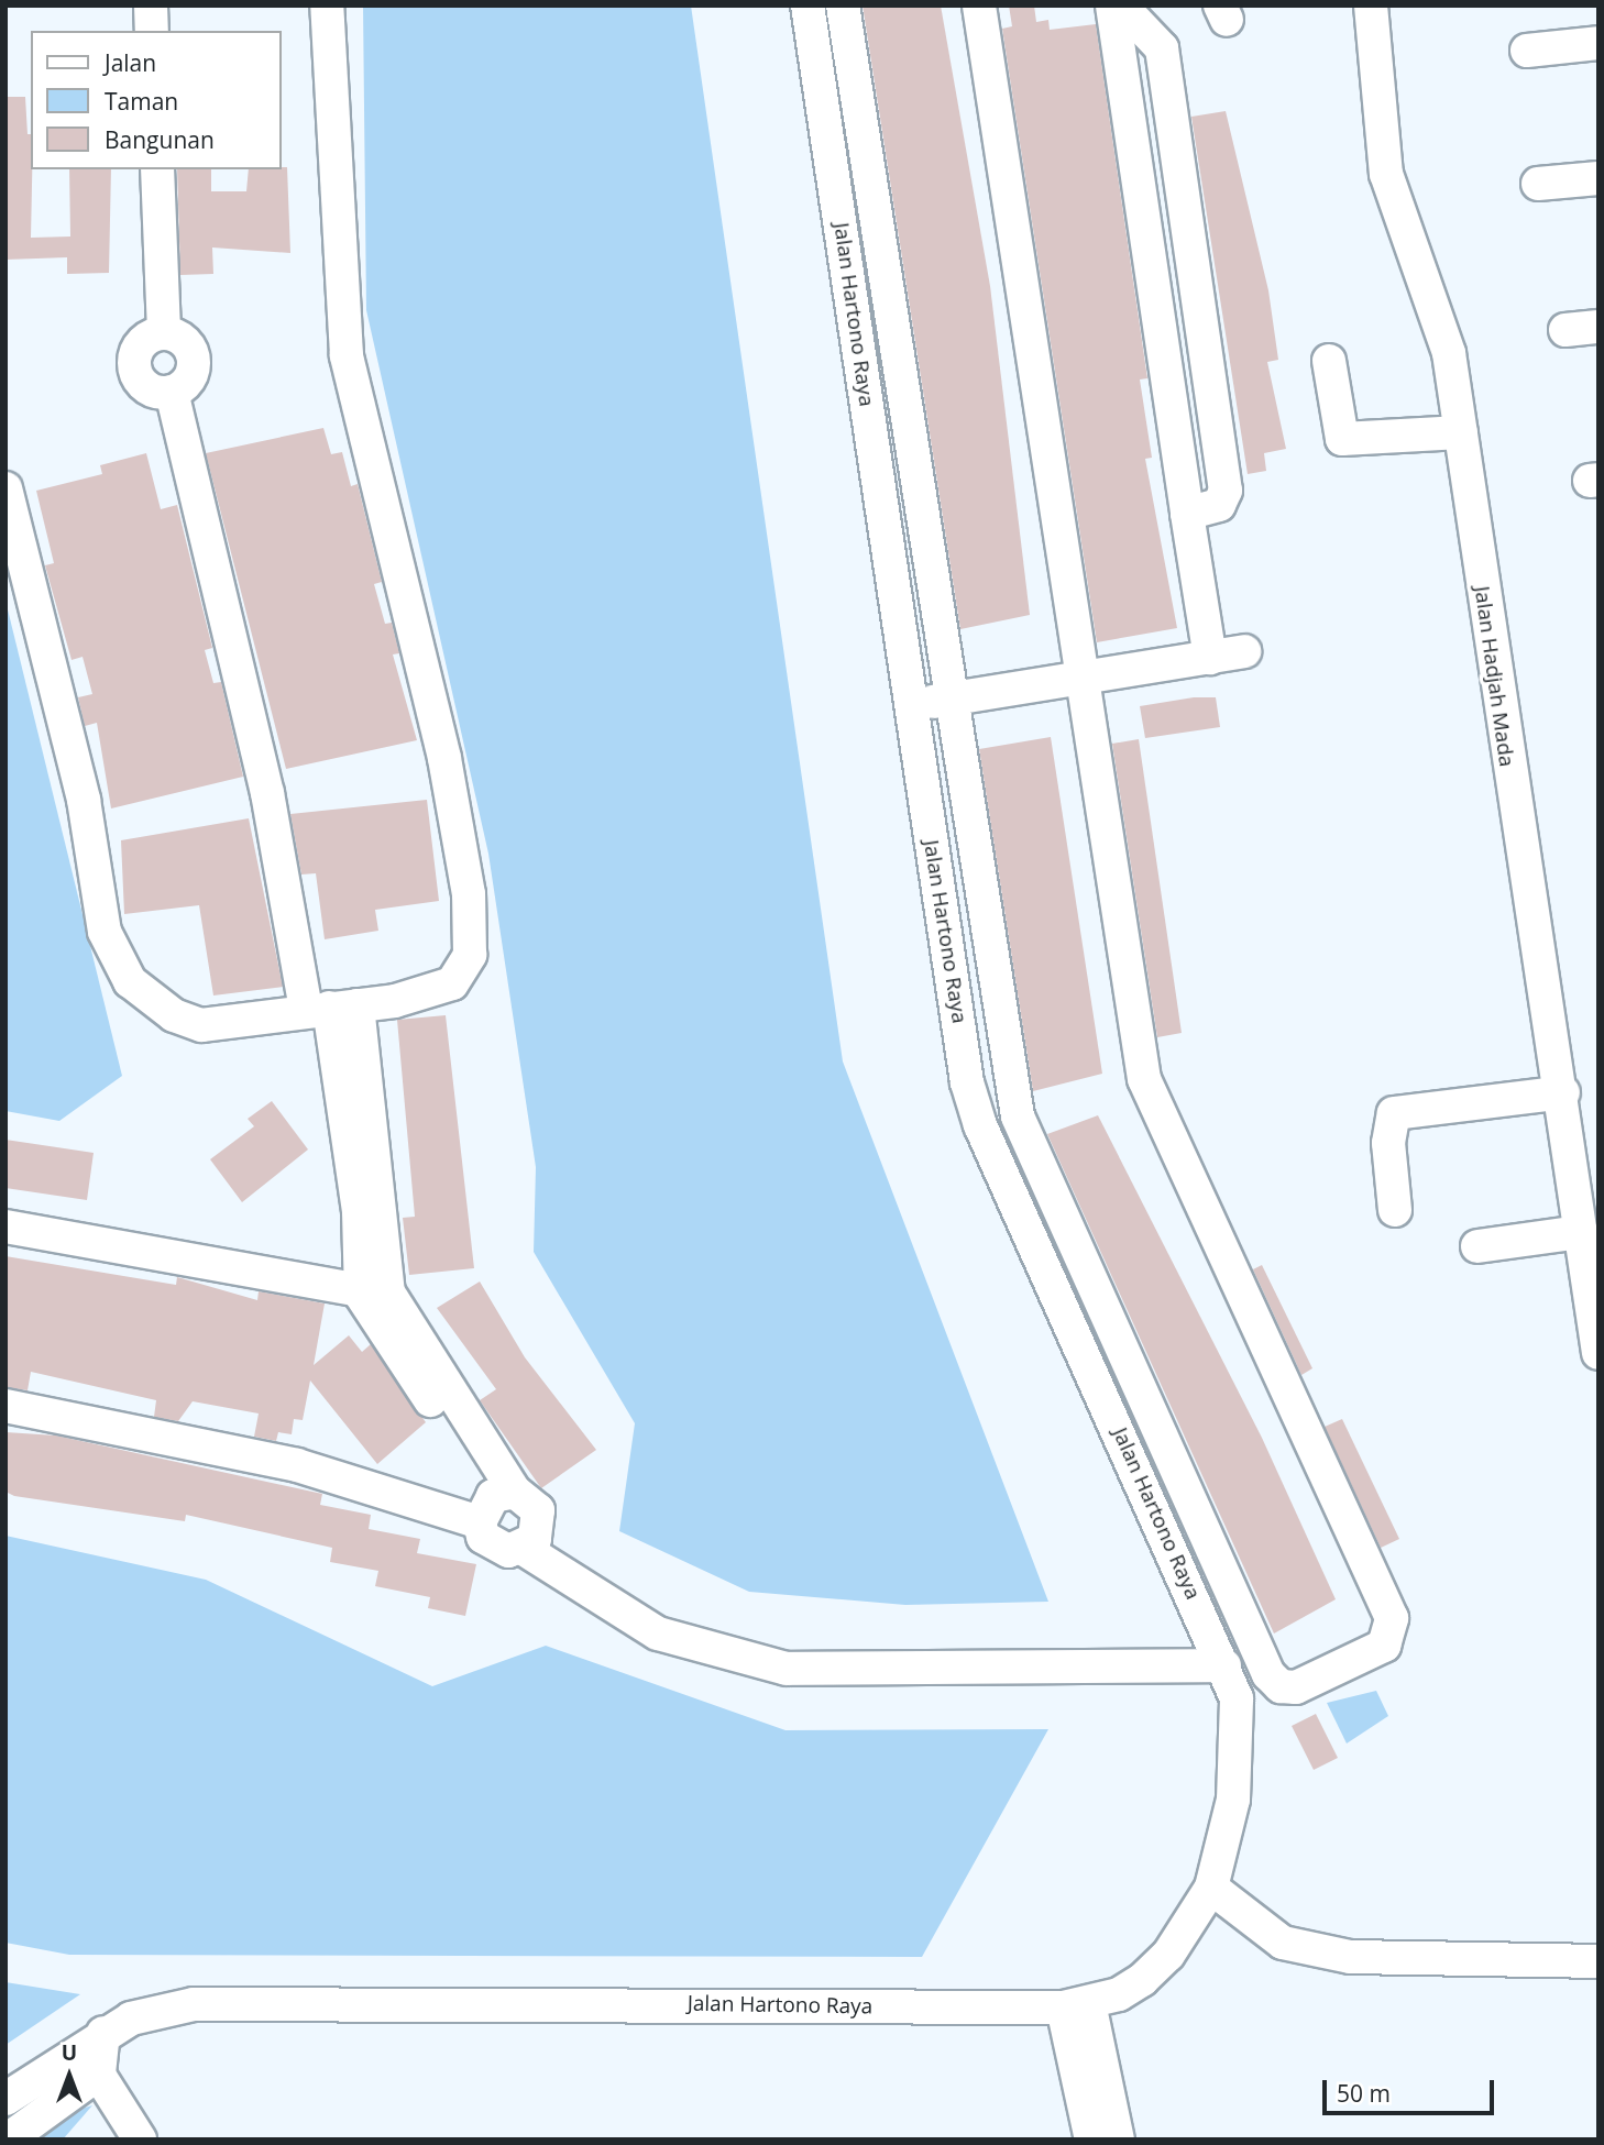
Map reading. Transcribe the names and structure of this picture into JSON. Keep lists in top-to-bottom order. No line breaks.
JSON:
{"streets":{"street":["Jalan Hartono Raya","Jalan Hadjah Mada"]},"legend":["Jalan","Taman","Bangunan"],"scale_bar":"50 m","north":"top"}
